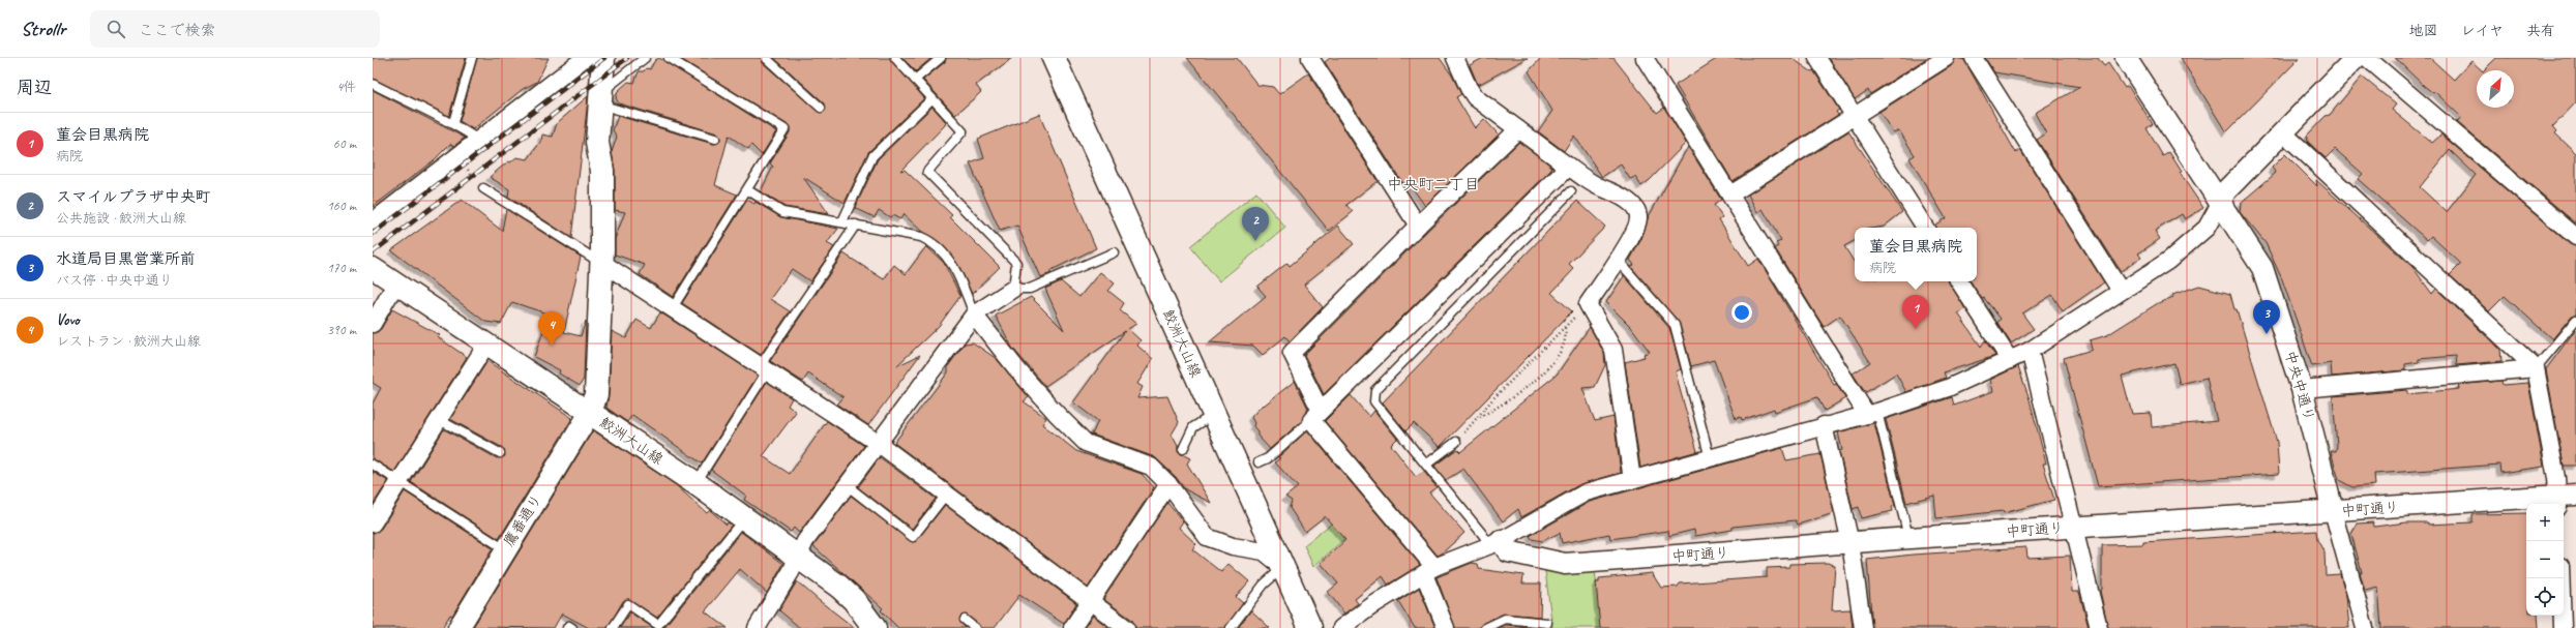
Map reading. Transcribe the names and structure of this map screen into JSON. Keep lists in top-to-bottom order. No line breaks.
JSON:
{"streets":{"main road":["鮫洲大山線"],"street":["中央中通り","中町通り","鷹番通り"]},"crossings":[["鮫洲大山線","鷹番通り"],["中央中通り","中町通り"]],"districts":["中央町二丁目"],"north":"top right","page":{"header":"Strollr","search":"ここで検索","nav":["地図","レイヤ","共有"],"heading":["周辺","4件"],"list":[{"mark":"1","name":"菫会目黒病院","note":"病院","value":"60 m"},{"mark":"2","name":"スマイルプラザ中央町","note":"公共施設 · 鮫洲大山線","value":"160 m"},{"mark":"3","name":"水道局目黒営業所前","note":"バス停 · 中央中通り","value":"170 m"},{"mark":"4","name":"Vovo","note":"レストラン · 鮫洲大山線","value":"390 m"}],"pins":["2","1","3","4"],"popup":["菫会目黒病院","病院"],"map_buttons":["+","−"]}}
